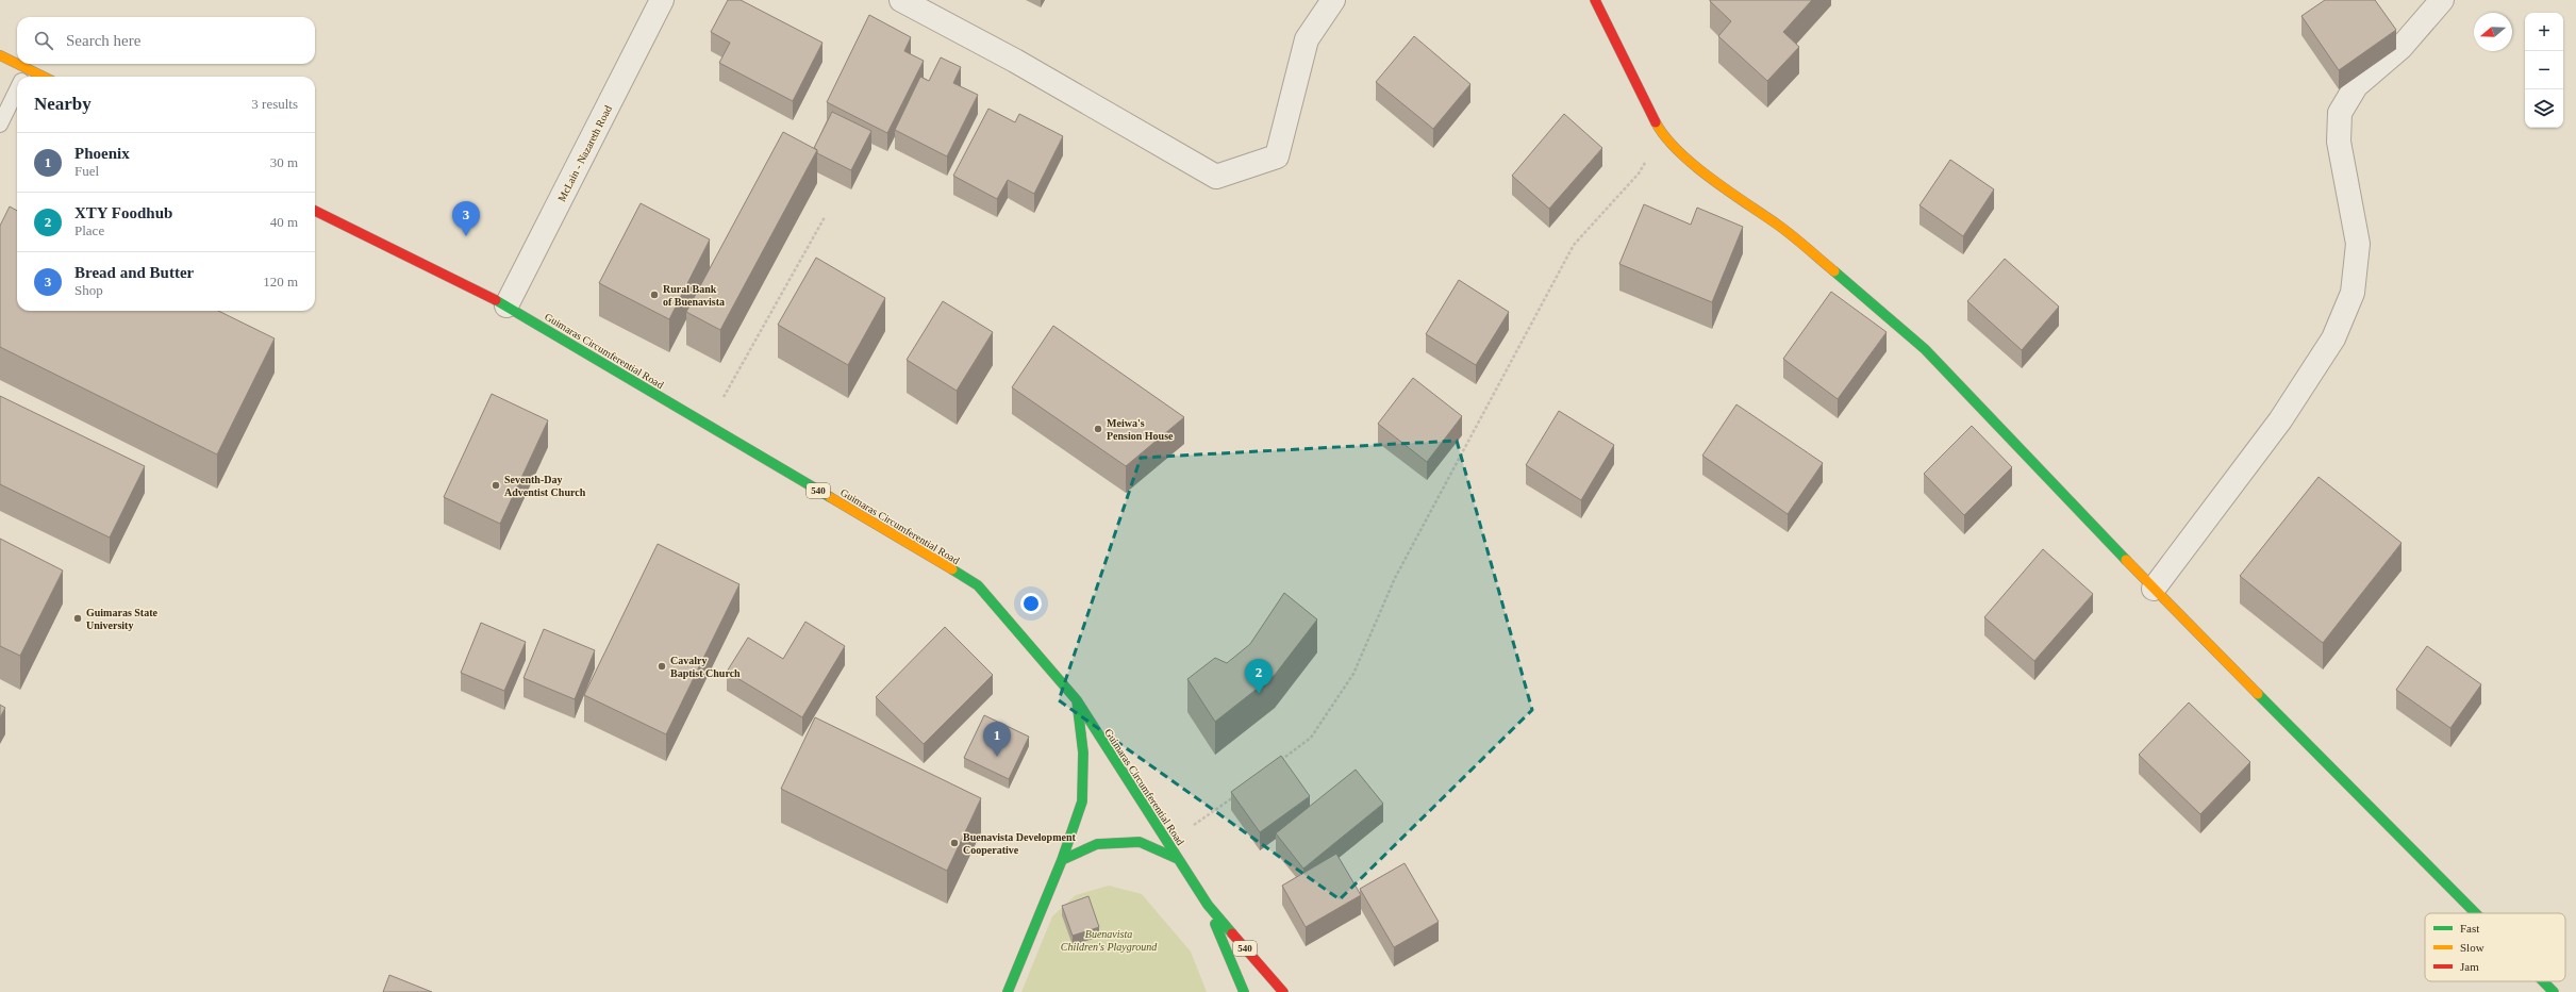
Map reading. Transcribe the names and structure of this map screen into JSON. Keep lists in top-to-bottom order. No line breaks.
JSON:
{"streets":{"street":["McLain - Nazareth Road","Guimaras Circumferential Road","540"]},"crossings":[["McLain - Nazareth Road","Guimaras Circumferential Road"]],"parks":["Buenavista Children's Playground"],"places":["Rural Bank of Buenavista","Meiwa's Pension House","Seventh-Day Adventist Church","Guimaras State University","Cavalry Baptist Church","Buenavista Development Cooperative"],"legend":["Fast","Slow","Jam"],"north":"left","page":{"map_buttons":["+","−"],"search":"Search here","heading":["Nearby","3 results"],"list":[{"mark":"1","name":"Phoenix","note":"Fuel","value":"30 m"},{"mark":"2","name":"XTY Foodhub","note":"Place","value":"40 m"},{"mark":"3","name":"Bread and Butter","note":"Shop","value":"120 m"}],"pins":["3","2","1"]}}
